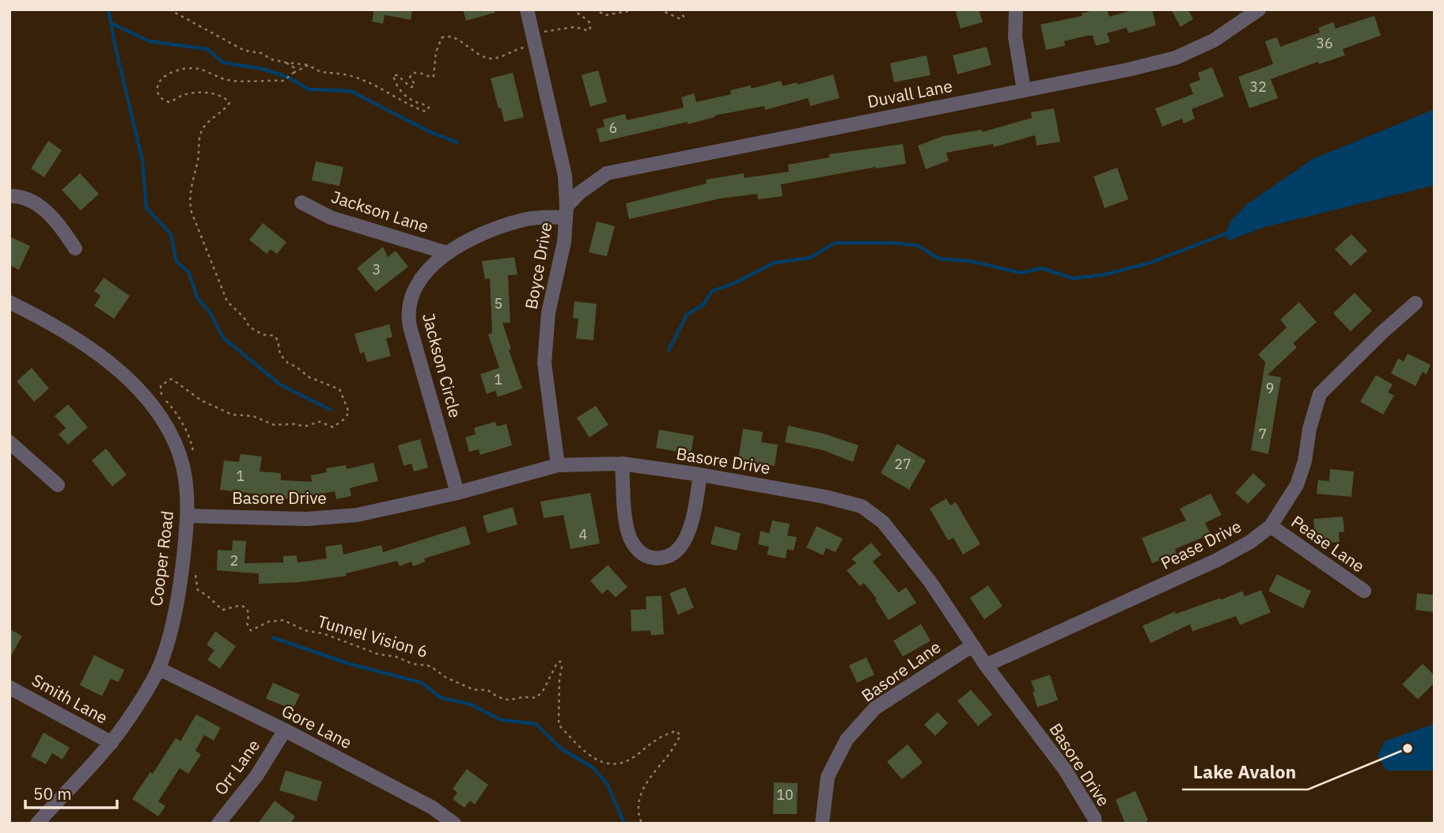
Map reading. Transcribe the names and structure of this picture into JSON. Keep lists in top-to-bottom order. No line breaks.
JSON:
{"streets":{"street":["Duvall Lane","Jackson Lane","Boyce Drive","Jackson Circle","Basore Drive","Pease Lane","Pease Drive","Cooper Road","Basore Lane","Smith Lane","Gore Lane","Orr Lane"],"path":["Tunnel Vision 6"]},"crossings":[["Duvall Lane","Boyce Drive"],["Duvall Lane","Jackson Circle"],["Jackson Lane","Jackson Circle"],["Boyce Drive","Jackson Circle"],["Boyce Drive","Basore Drive"],["Jackson Circle","Basore Drive"],["Basore Drive","Pease Drive"],["Basore Drive","Cooper Road"],["Basore Drive","Basore Lane"],["Pease Lane","Pease Drive"],["Cooper Road","Smith Lane"],["Cooper Road","Gore Lane"],["Gore Lane","Orr Lane"]],"places":["Lake Avalon"],"house_numbers":["36","32","6","3","5","1","9","7","27","1","4","2","10"],"scale_bar":"50 m"}
